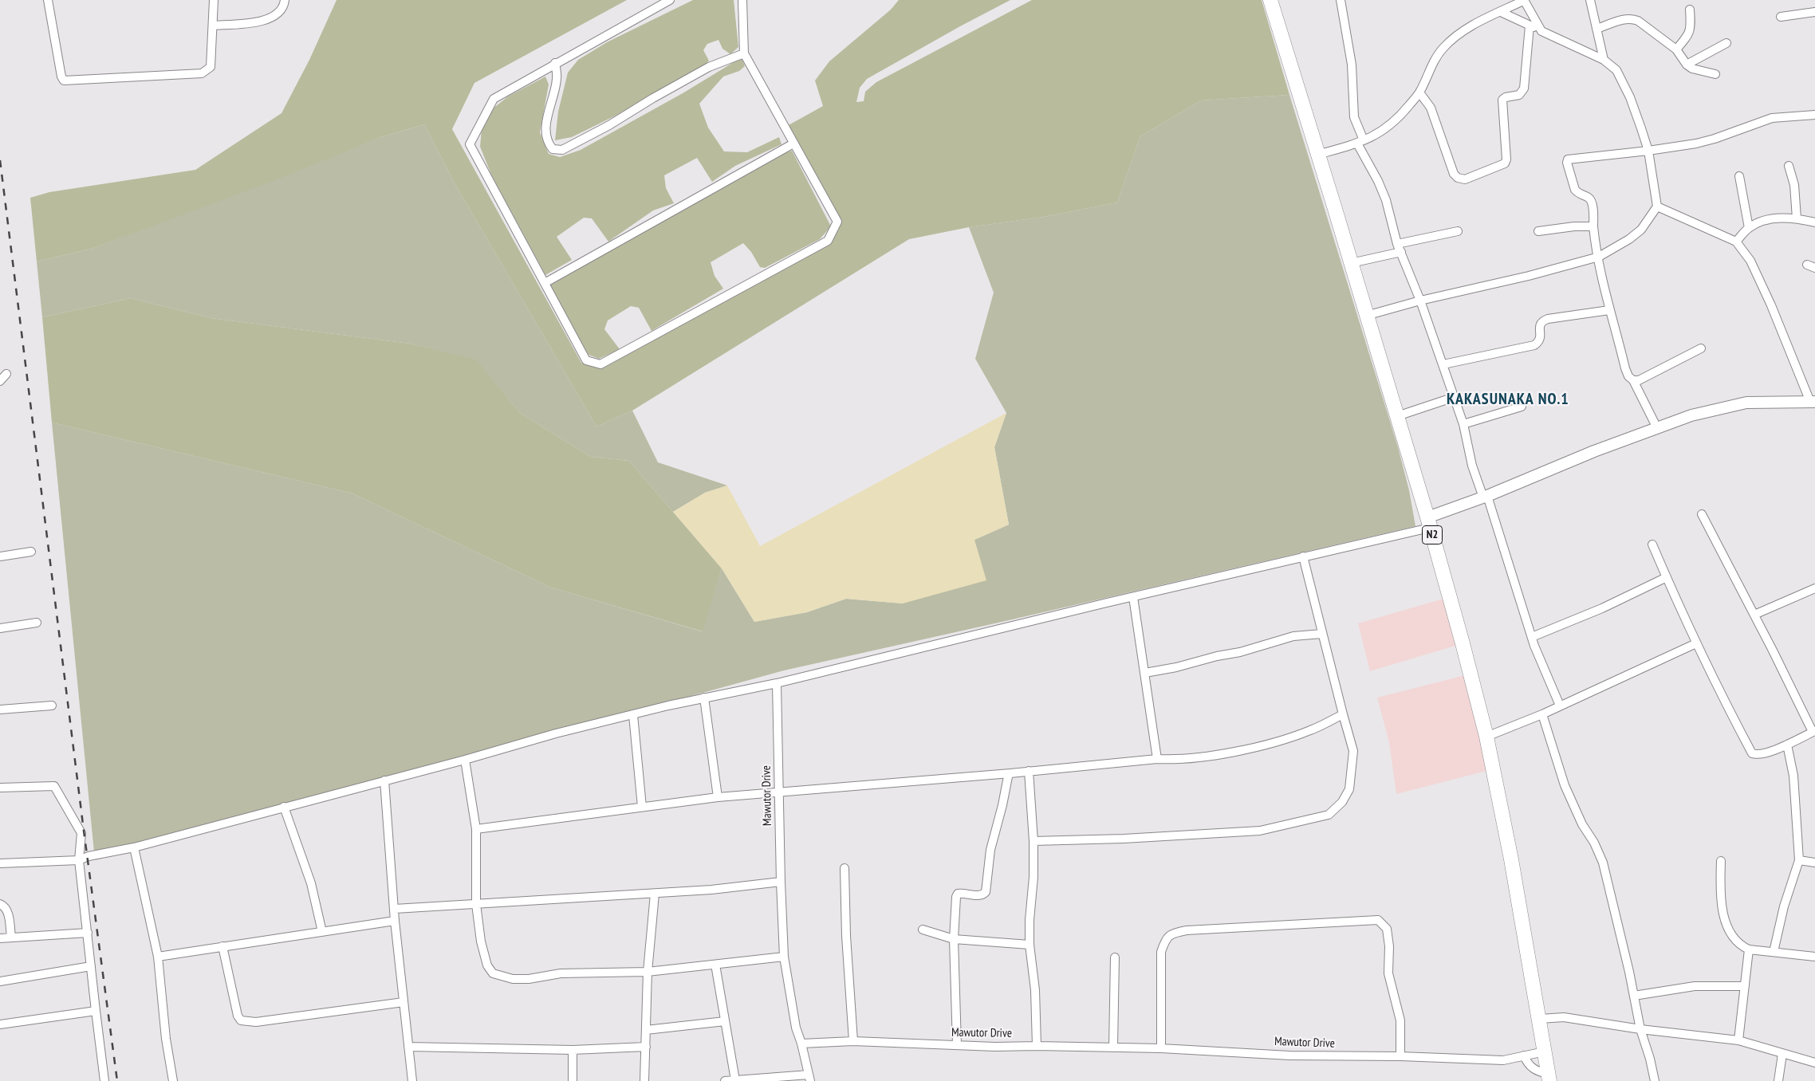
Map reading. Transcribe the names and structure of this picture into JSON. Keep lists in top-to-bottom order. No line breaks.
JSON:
{"streets":{"highway":["N2"],"street":["Mawutor Drive"]},"crossings":[["N2","Mawutor Drive"]],"districts":["KAKASUNAKA NO.1"]}
